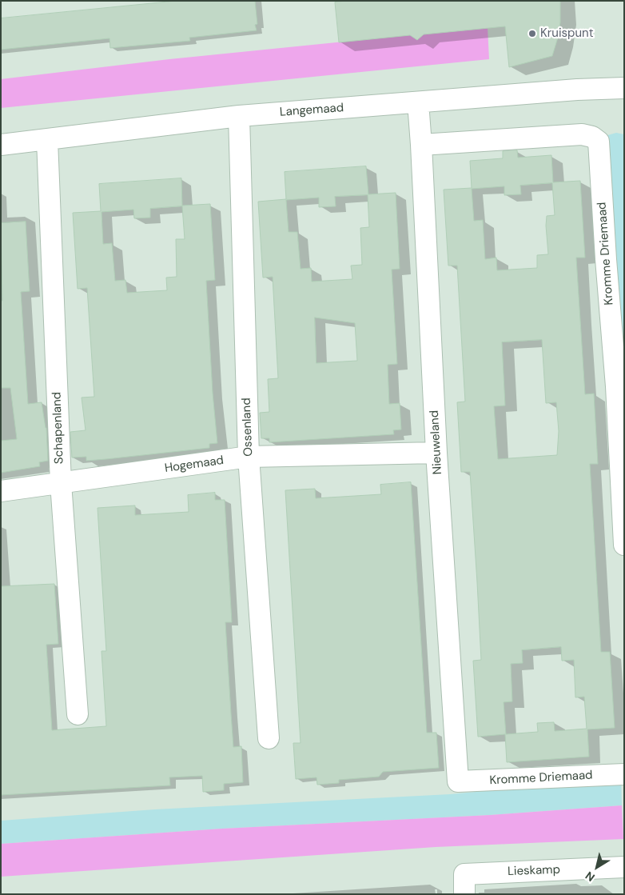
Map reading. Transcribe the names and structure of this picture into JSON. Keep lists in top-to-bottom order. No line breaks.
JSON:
{"streets":{"street":["Langemaad","Kromme Driemaad","Ossenland","Schapenland","Nieuweland","Hogemaad","Lieskamp"]},"crossings":[["Langemaad","Ossenland"],["Langemaad","Schapenland"],["Langemaad","Nieuweland"],["Kromme Driemaad","Nieuweland"],["Ossenland","Hogemaad"],["Schapenland","Hogemaad"],["Nieuweland","Hogemaad"]],"places":["Kruispunt"],"north":"bottom left"}
